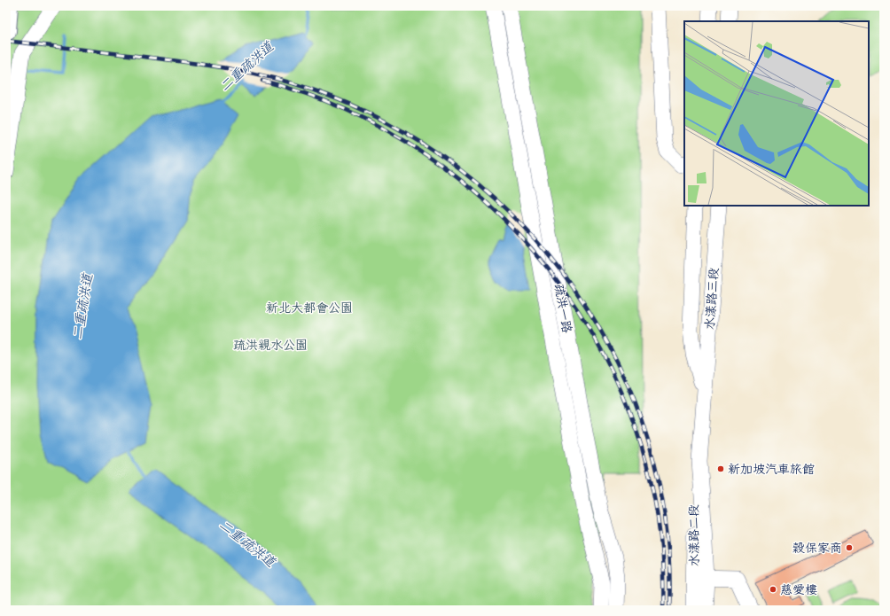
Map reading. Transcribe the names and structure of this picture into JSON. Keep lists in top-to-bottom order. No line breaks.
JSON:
{"streets":{"street":["水漾路三段","疏洪一路","水漾路二段"]},"crossings":[["水漾路三段","水漾路二段"]],"water":["二重疏洪道"],"parks":["新北大都會公園","疏洪親水公園"],"places":["新加坡汽車旅館","穀保家商","慈愛樓"]}
